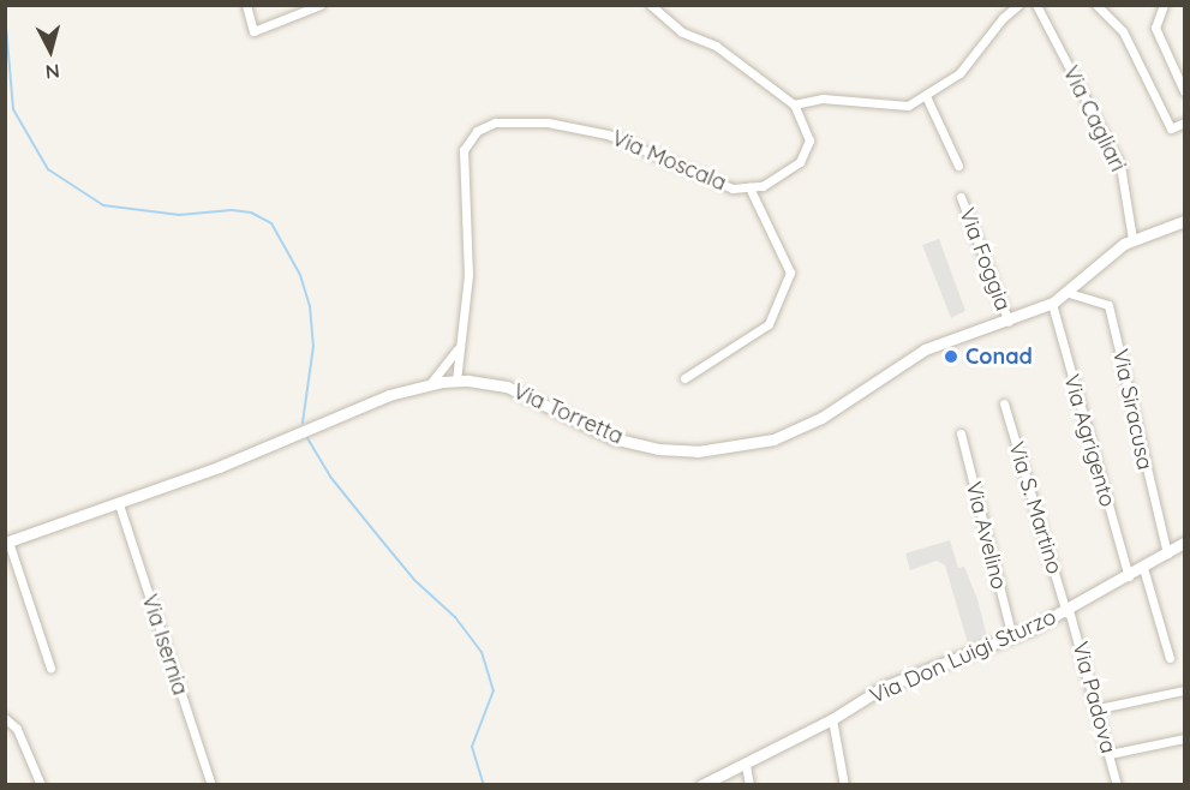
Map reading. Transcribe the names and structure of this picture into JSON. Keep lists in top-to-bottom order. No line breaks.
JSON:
{"streets":{"street":["Via Cagliari","Via Moscala","Via Foggia","Via Siracusa","Via Torretta","Via Agrigento","Via S. Martino","Via Avelino","Via Isernia","Via Don Luigi Sturzo","Via Padova"]},"crossings":[["Via Cagliari","Via Torretta"],["Via Moscala","Via Torretta"],["Via Foggia","Via Torretta"],["Via Siracusa","Via Torretta"],["Via Siracusa","Via Don Luigi Sturzo"],["Via Torretta","Via Agrigento"],["Via Torretta","Via Isernia"],["Via Agrigento","Via Don Luigi Sturzo"],["Via S. Martino","Via Don Luigi Sturzo"],["Via S. Martino","Via Padova"],["Via Avelino","Via Don Luigi Sturzo"],["Via Don Luigi Sturzo","Via Padova"]],"places":["Conad"],"north":"bottom"}
